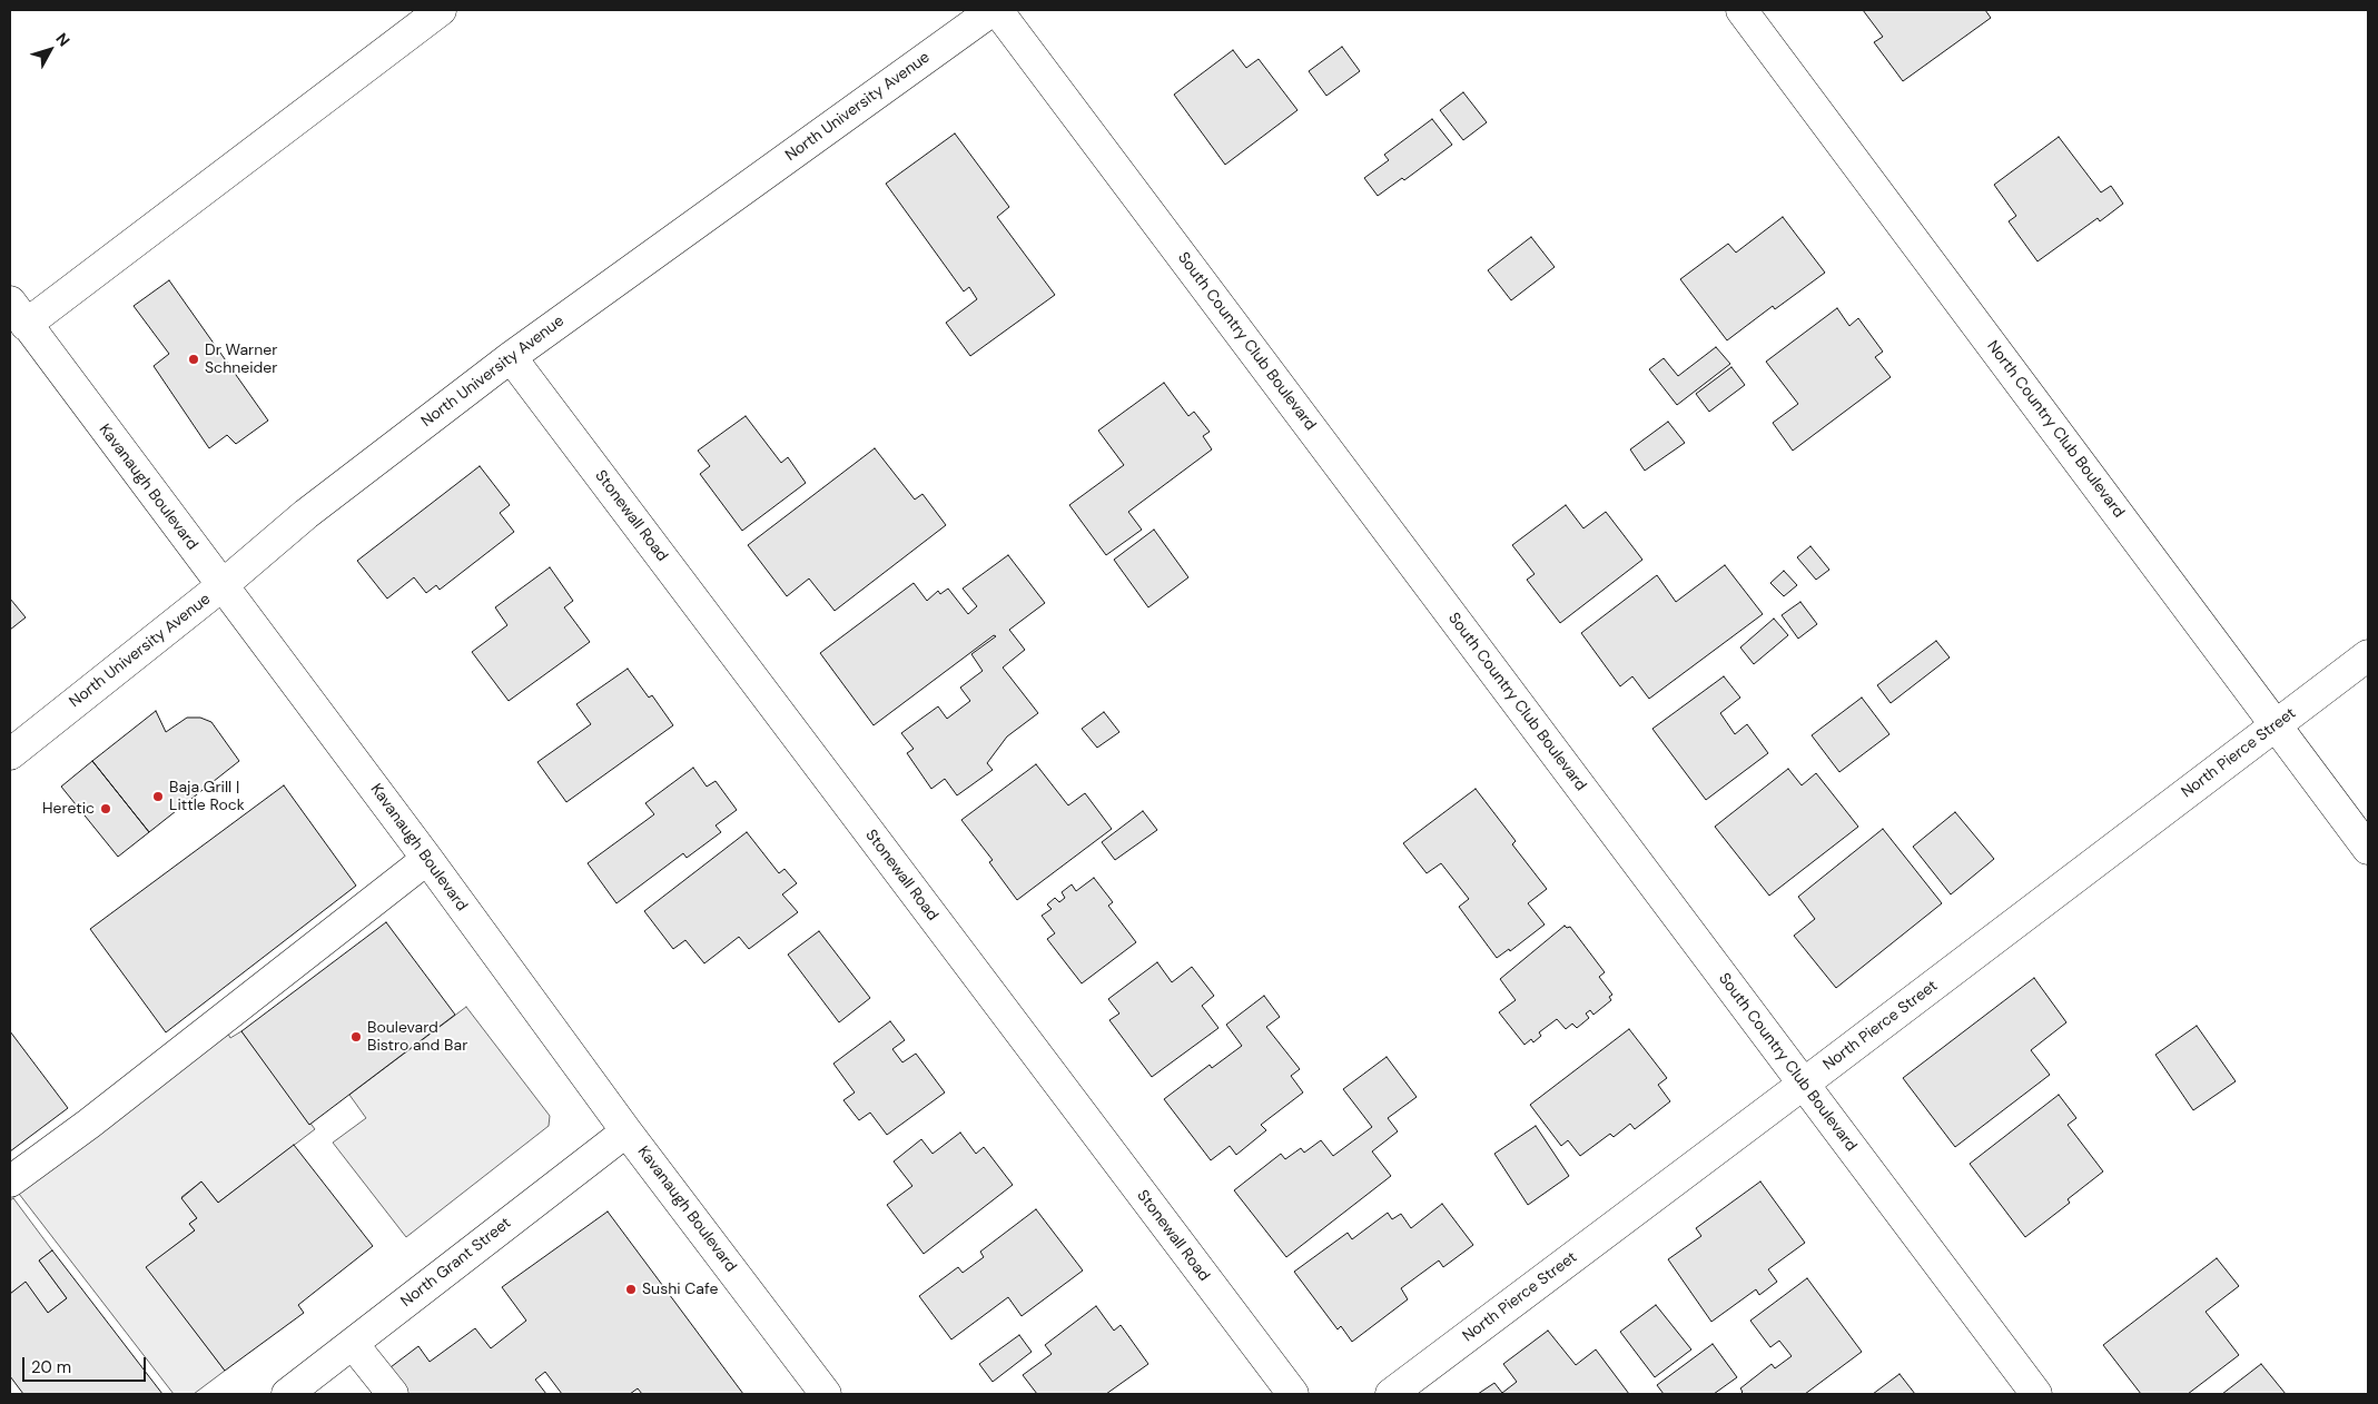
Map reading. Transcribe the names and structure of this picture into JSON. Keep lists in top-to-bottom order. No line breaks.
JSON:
{"streets":{"street":["North University Avenue","South Country Club Boulevard","North Country Club Boulevard","Kavanaugh Boulevard","Stonewall Road","North Pierce Street","North Grant Street"]},"crossings":[["North University Avenue","South Country Club Boulevard"],["North University Avenue","Kavanaugh Boulevard"],["North University Avenue","Stonewall Road"],["South Country Club Boulevard","North Pierce Street"],["North Country Club Boulevard","North Pierce Street"],["Kavanaugh Boulevard","North Grant Street"]],"places":["Dr Warner Schneider","Baja Grill | Little Rock","Heretic","Boulevard Bistro and Bar","Sushi Cafe"],"scale_bar":"20 m","north":"top right"}
